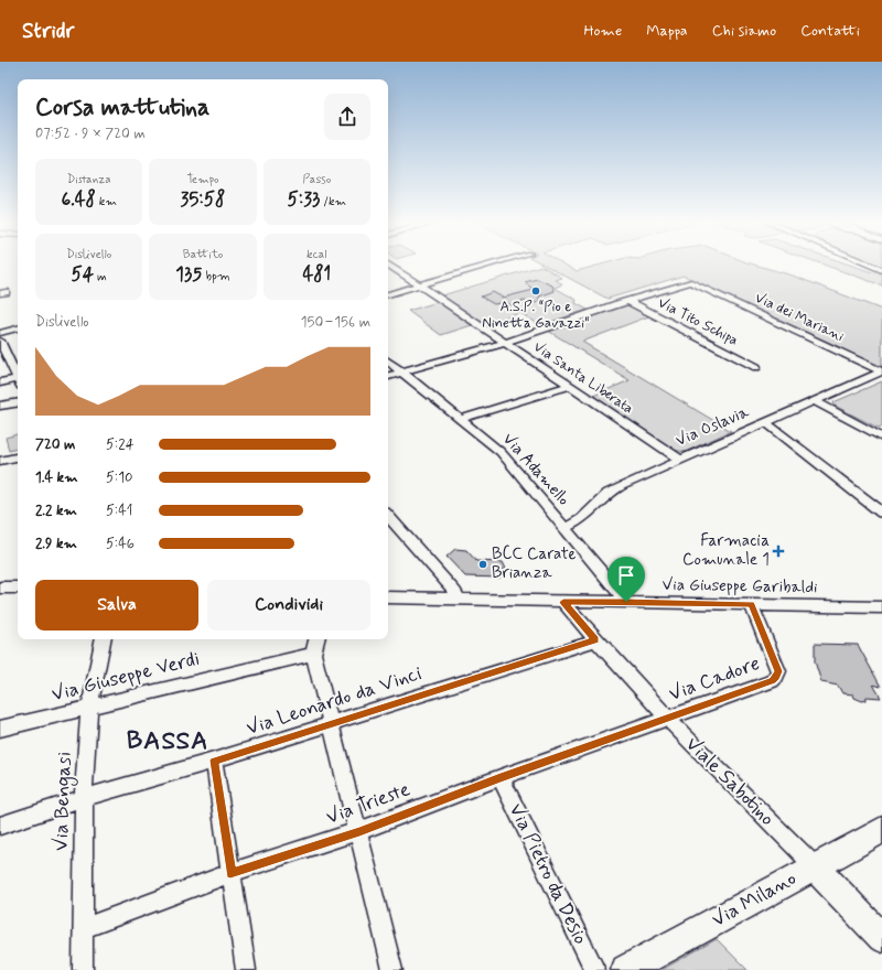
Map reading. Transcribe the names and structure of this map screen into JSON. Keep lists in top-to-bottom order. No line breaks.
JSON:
{"streets":{"main road":["Viale Sabotino","Via Milano"],"street":["Via dei Mariani","Via Tito Schipa","Via Santa Liberata","Via Oslavia","Via Adamello","Via Giuseppe Garibaldi","Via Giuseppe Verdi","Via Cadore","Via Leonardo da Vinci","Via Bengasi","Via Trieste","Via Pietro da Desio"]},"crossings":[["Via dei Mariani","Via Tito Schipa"],["Via dei Mariani","Via Santa Liberata"],["Via dei Mariani","Via Oslavia"],["Via dei Mariani","Via Adamello"],["Via Santa Liberata","Via Oslavia"],["Via Oslavia","Via Adamello"],["Via Adamello","Via Giuseppe Garibaldi"],["Via Giuseppe Garibaldi","Via Cadore"],["Via Giuseppe Garibaldi","Viale Sabotino"],["Via Giuseppe Verdi","Via Bengasi"],["Via Cadore","Viale Sabotino"],["Via Cadore","Via Trieste"],["Via Leonardo da Vinci","Viale Sabotino"],["Via Leonardo da Vinci","Via Bengasi"],["Viale Sabotino","Via Trieste"],["Viale Sabotino","Via Milano"],["Via Bengasi","Via Trieste"],["Via Trieste","Via Pietro da Desio"]],"districts":["BASSA"],"places":{"other":["A.S.P. “Pio e Ninetta Gavazzi“","BCC Carate Brianza"],"health":["Farmacia Comunale 1"]},"page":{"header":"Stridr","nav":["Home","Mappa","Chi siamo","Contatti"],"heading":["Corsa mattutina","07:52 · 9 × 720 m"],"stats":[["Distanza","6.48 km"],["Tempo","35:58"],["Passo","5:33 /km"],["Dislivello","54 m"],["Battito","135 bpm"],["kcal","481"]],"chart":["Dislivello","150–156 m"],"list":[{"name":"720 m","note":"5:24"},{"name":"1.4 km","note":"5:10"},{"name":"2.2 km","note":"5:41"},{"name":"2.9 km","note":"5:46"}],"buttons":["Salva","Condividi"]}}
